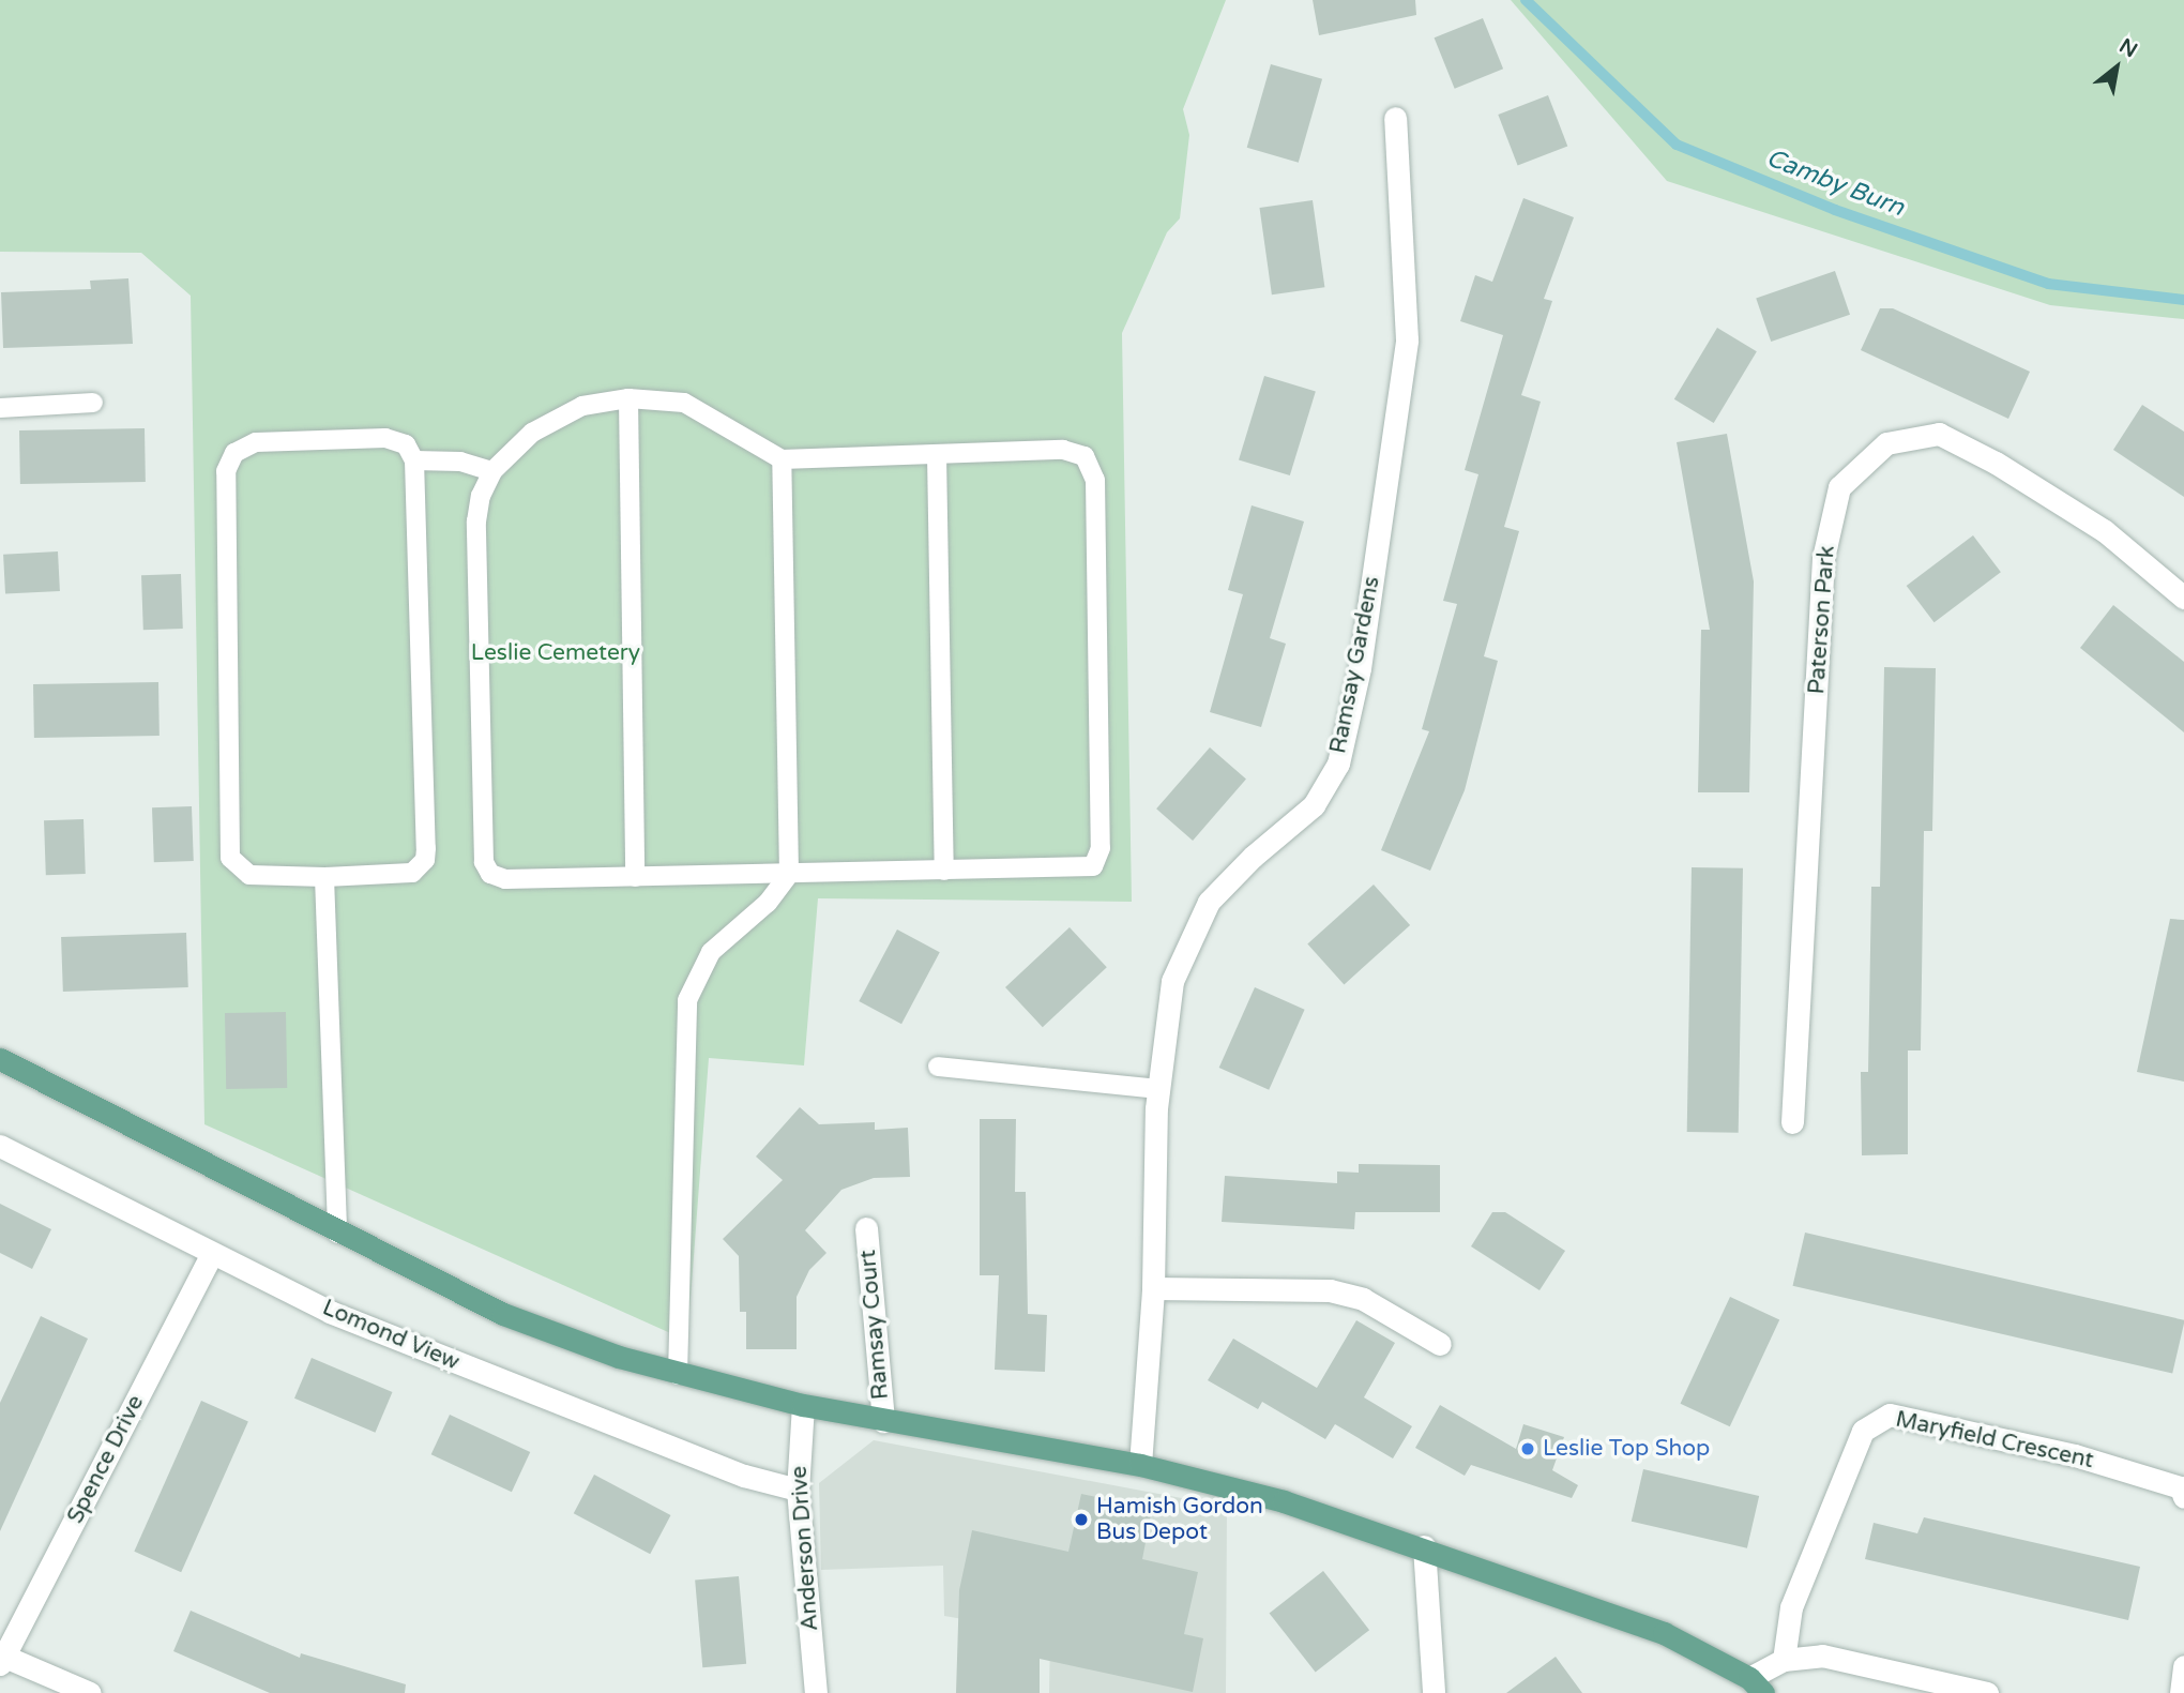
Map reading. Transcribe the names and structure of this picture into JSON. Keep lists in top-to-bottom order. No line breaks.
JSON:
{"streets":{"street":["Paterson Park","Ramsay Gardens","Ramsay Court","Lomond View","Maryfield Crescent","Spence Drive","Anderson Drive"]},"crossings":[["Lomond View","Spence Drive"],["Lomond View","Anderson Drive"]],"water":["Camby Burn"],"parks":["Leslie Cemetery"],"places":["Leslie Top Shop","Hamish Gordon Bus Depot"],"north":"top right"}
